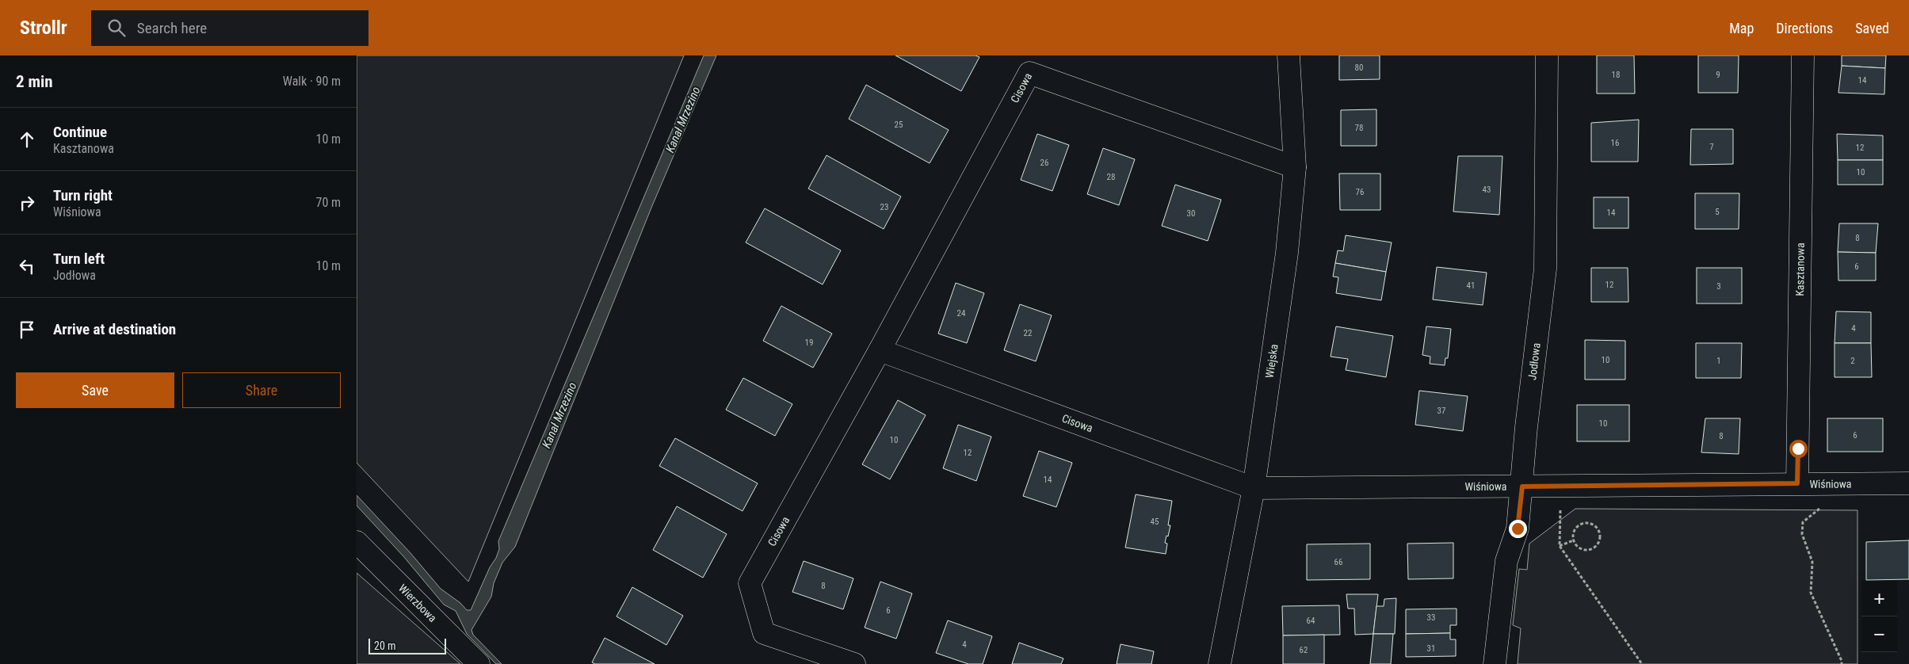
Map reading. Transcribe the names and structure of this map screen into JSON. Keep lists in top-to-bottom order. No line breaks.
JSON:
{"streets":{"street":["Cisowa","Kasztanowa","Wiejska","Jodłowa","Wiśniowa","Wierzbowa"]},"crossings":[["Cisowa","Wiejska"],["Cisowa","Wiśniowa"],["Kasztanowa","Wiśniowa"],["Wiejska","Wiśniowa"],["Jodłowa","Wiśniowa"]],"water":["Kanał Mrzezino"],"house_numbers":["80","18","9","14","25","78","16","7","12","26","10","28","43","76","23","5","14","30","8","6","12","41","3","24","4","22","19","10","1","2","37","10","6","8","10","12","14","45","66","8","6","33","64","4","31","62"],"scale_bar":"20 m","page":{"header":"Strollr","search":"Search here","nav":["Map","Directions","Saved"],"heading":["2 min","Walk · 90 m"],"list":[["Continue","Kasztanowa","10 m"],["Turn right","Wiśniowa","70 m"],["Turn left","Jodłowa","10 m"],"Arrive at destination"],"buttons":["Save","Share"],"map_buttons":["+","−"],"scale":"20 m"}}
